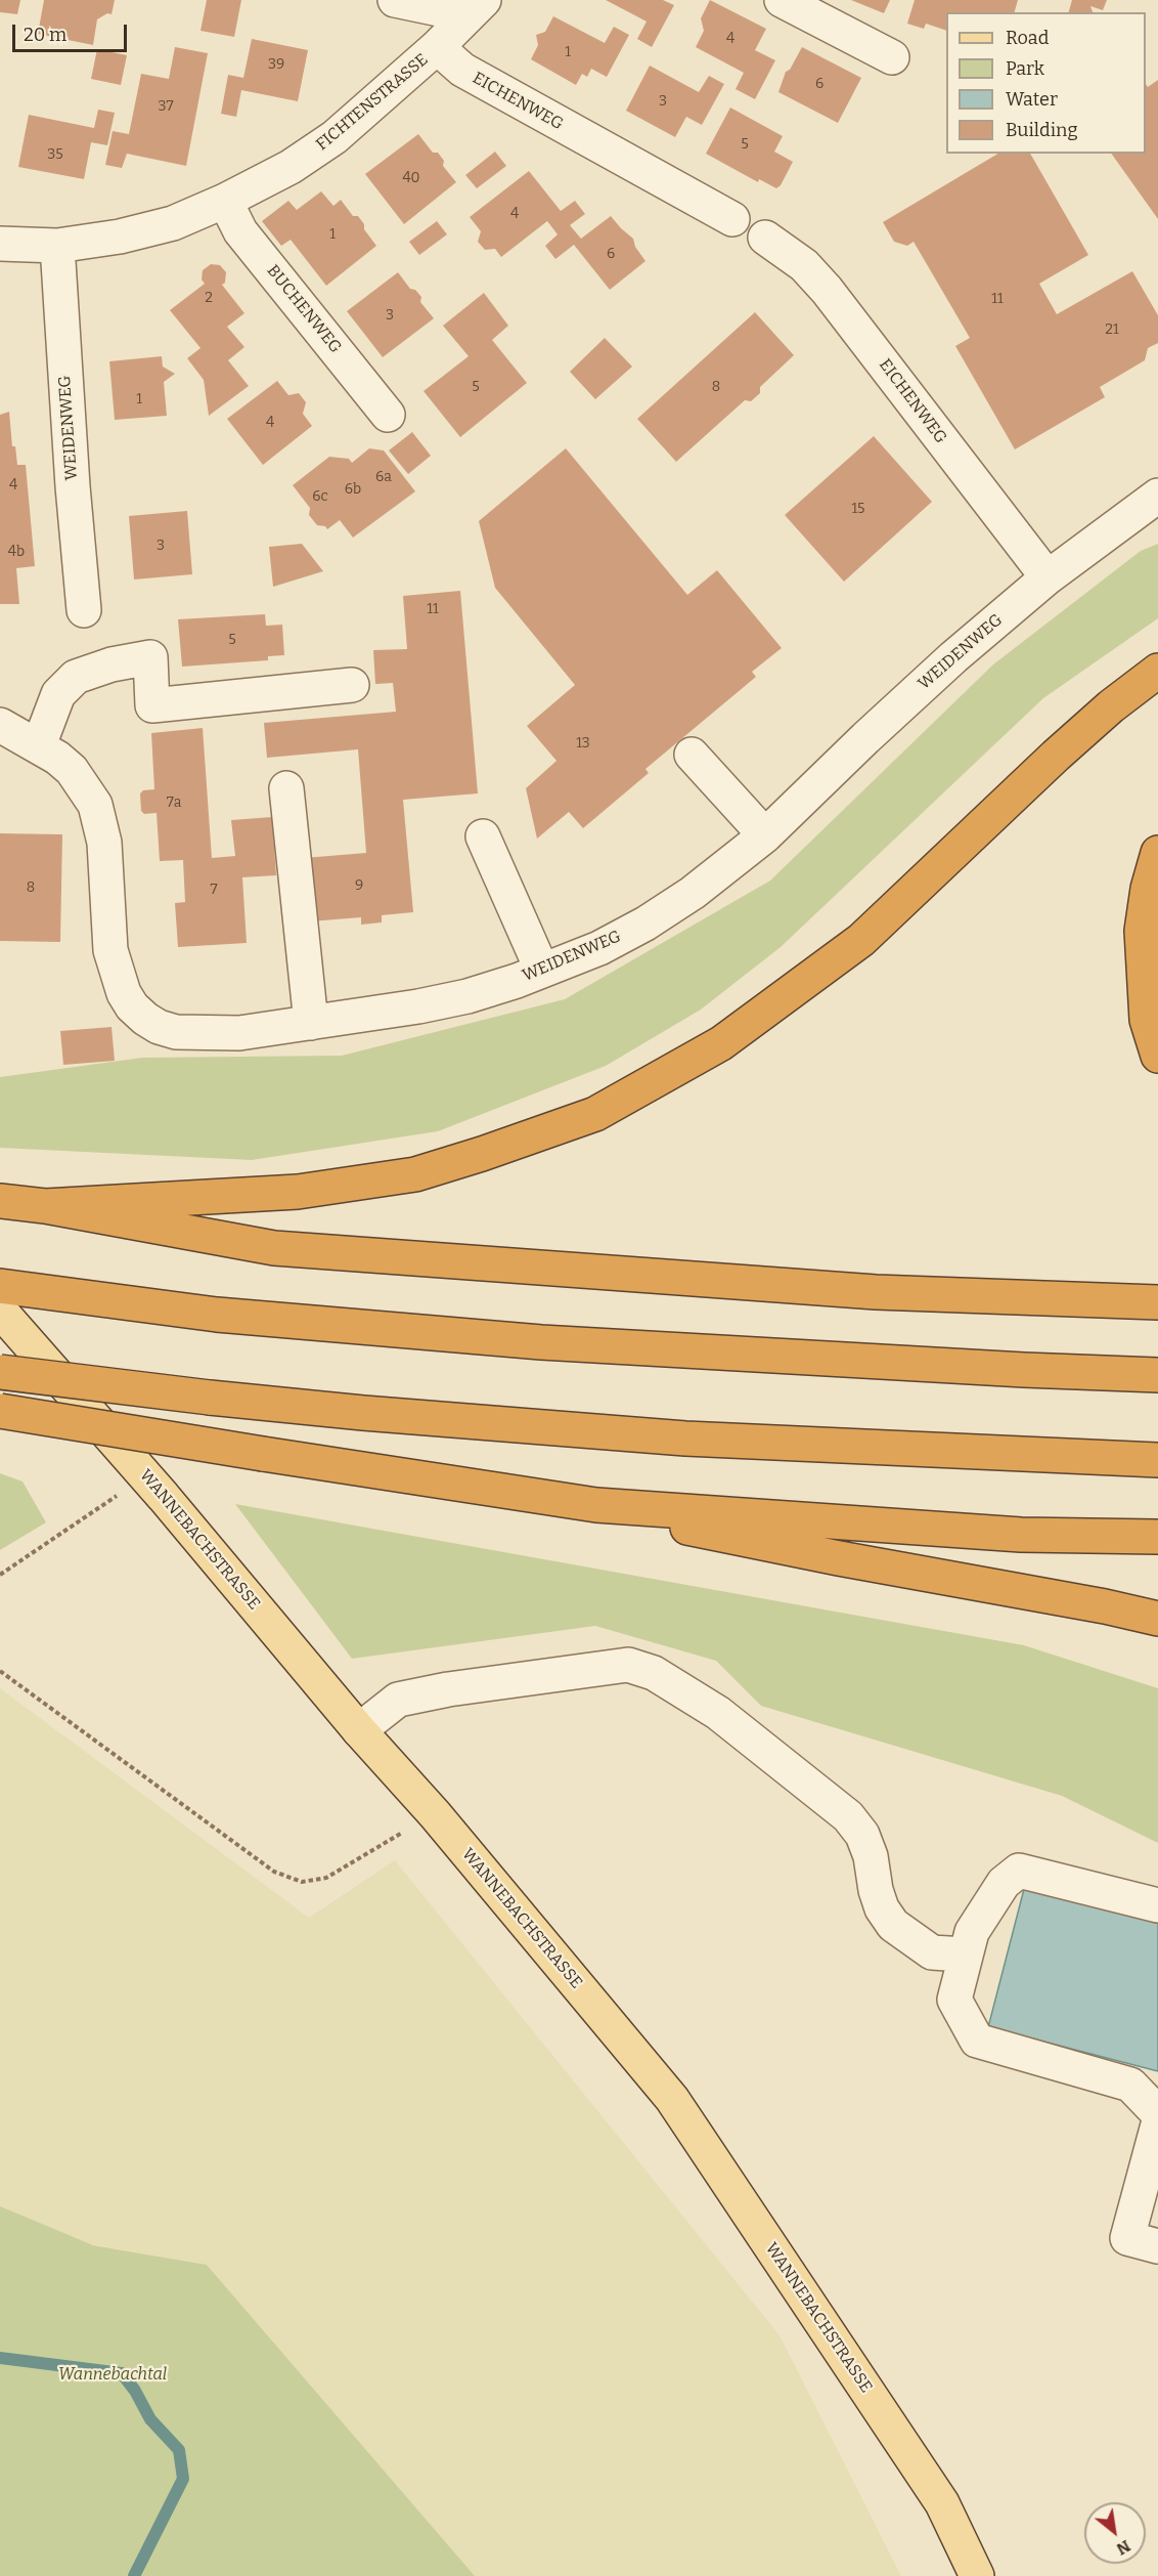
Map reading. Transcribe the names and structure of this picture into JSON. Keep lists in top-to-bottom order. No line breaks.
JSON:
{"streets":{"main road":["WANNEBACHSTRASSE"],"street":["EICHENWEG","FICHTENSTRASSE","BUCHENWEG","WEIDENWEG"]},"crossings":[["EICHENWEG","FICHTENSTRASSE"],["EICHENWEG","WEIDENWEG"],["FICHTENSTRASSE","BUCHENWEG"],["FICHTENSTRASSE","WEIDENWEG"]],"parks":["Wannebachtal"],"house_numbers":["4","1","39","6","3","37","5","35","40","4","1","6","2","11","3","21","5","8","1","4","6a","4","6b","6c","15","3","4b","11","5","13","7a","9","8","7"],"legend":["Road","Park","Water","Building"],"scale_bar":"20 m","north":"bottom right"}
